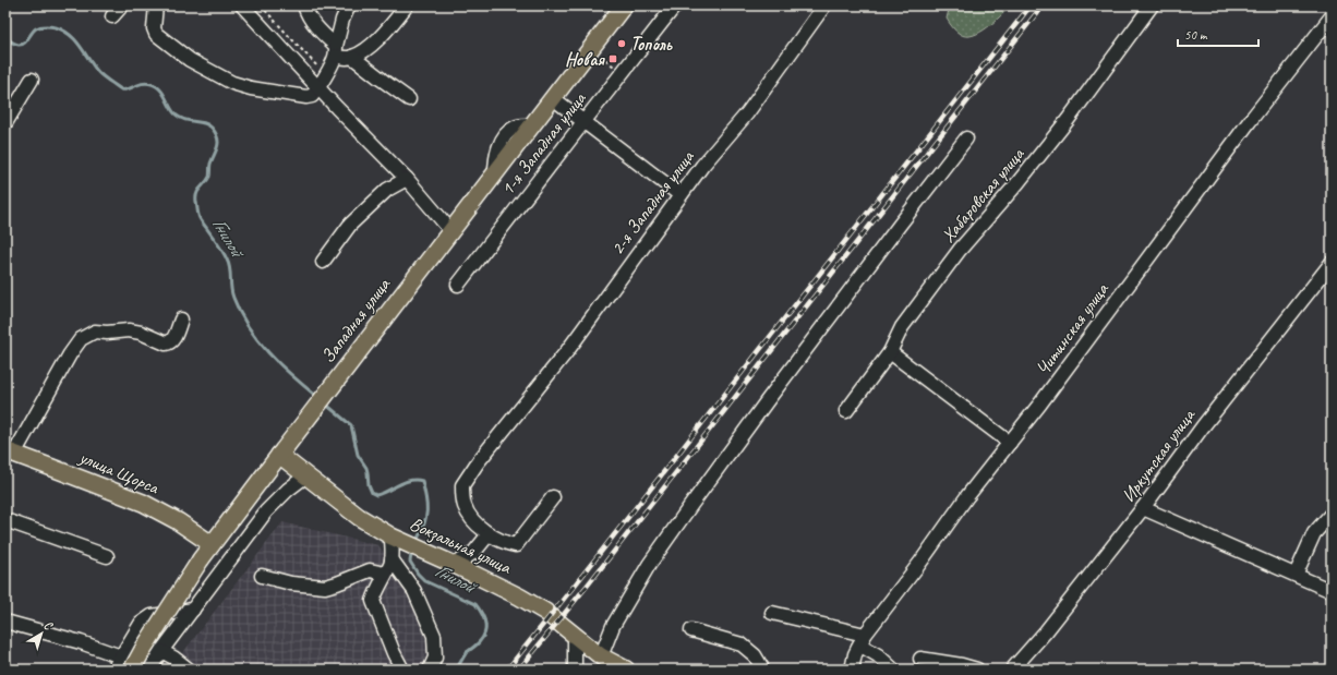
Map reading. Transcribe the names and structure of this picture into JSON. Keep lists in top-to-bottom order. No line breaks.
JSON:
{"streets":{"main road":["Западная улица","улица Щорса","Вокзальная улица"],"street":["1-я Западная улица","Хабаровская улица","2-я Западная улица","Читинская улица","Иркутская улица"]},"crossings":[["Западная улица","улица Щорса"],["Западная улица","Вокзальная улица"]],"water":["Гнилой"],"places":{"other":["Тополь"],"transit":["Новая"]},"scale_bar":"50 m","north":"top right"}
